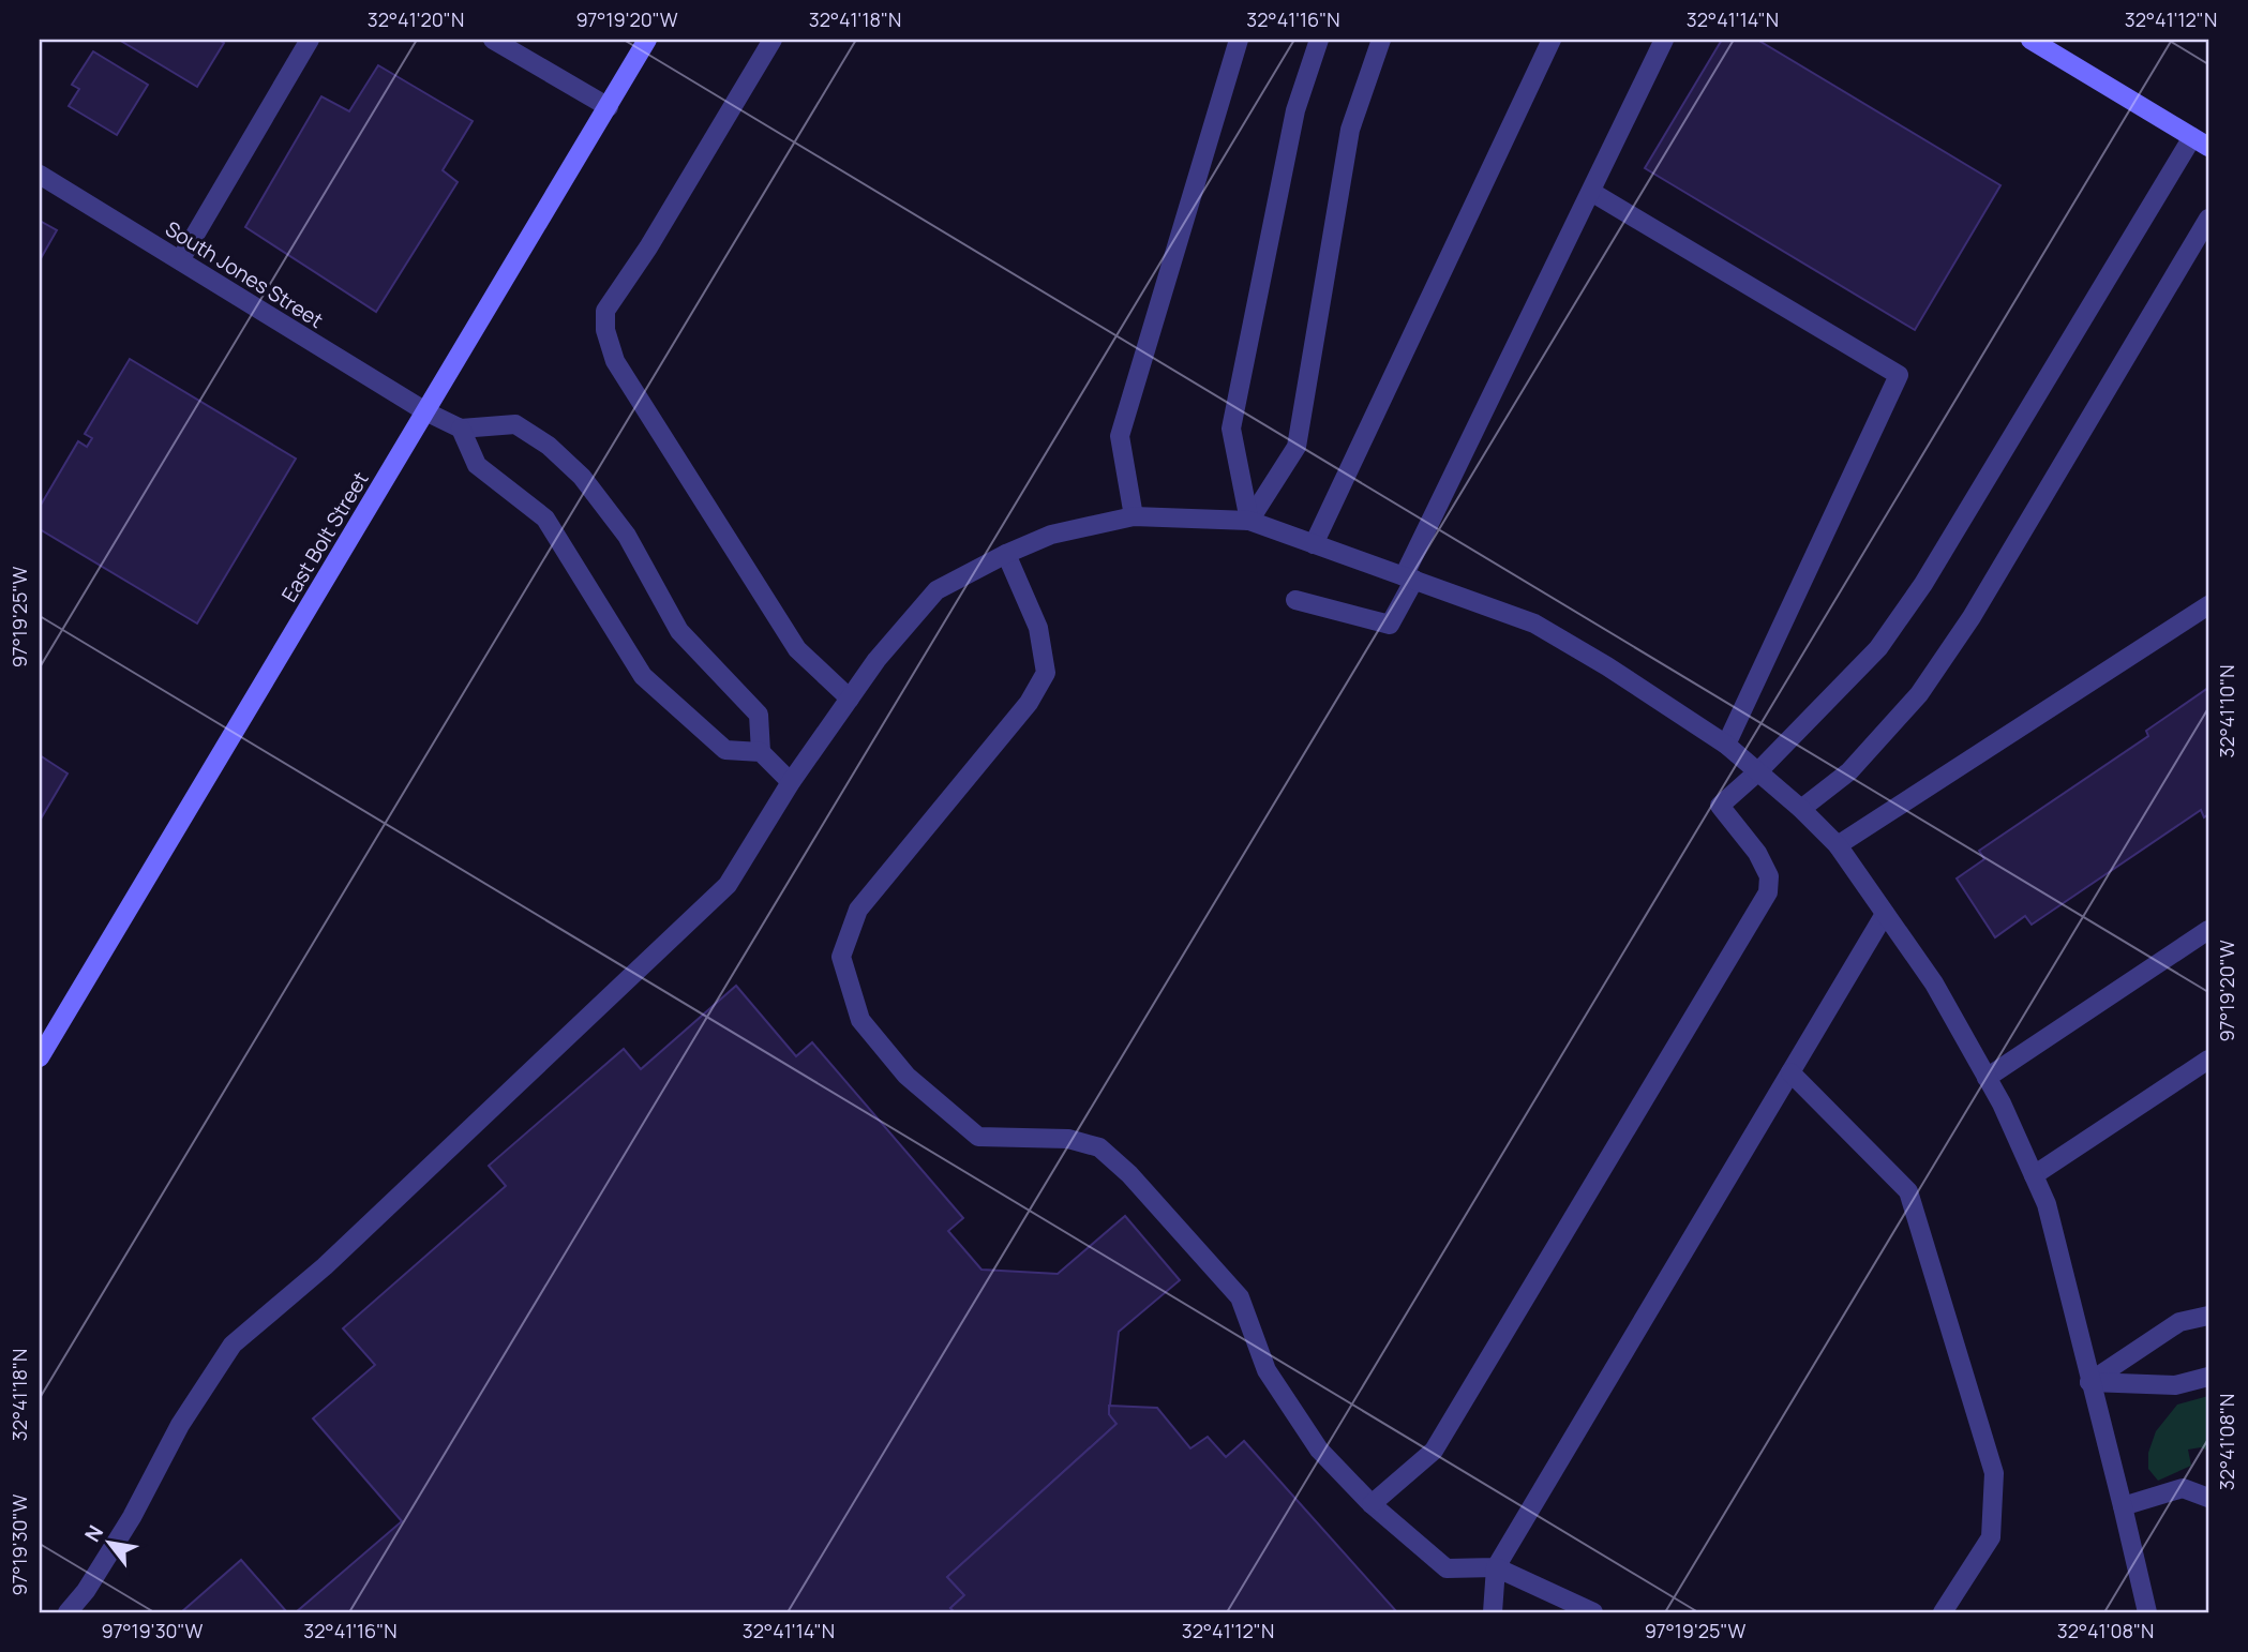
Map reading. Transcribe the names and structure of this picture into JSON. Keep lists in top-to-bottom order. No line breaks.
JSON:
{"streets":{"street":["South Jones Street","East Bolt Street"]},"crossings":[["South Jones Street","East Bolt Street"]],"north":"top left","coordinates":["32°41'20\"N","97°19'20\"W","32°41'18\"N","32°41'16\"N","32°41'14\"N","32°41'12\"N","97°19'25\"W","32°41'10\"N","32°41'08\"N","97°19'30\"W"]}
